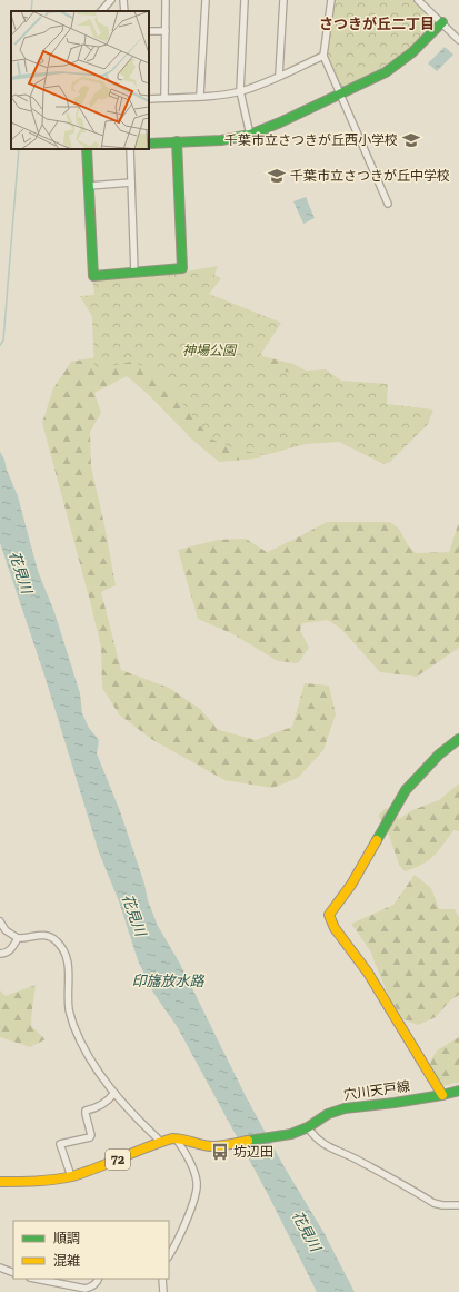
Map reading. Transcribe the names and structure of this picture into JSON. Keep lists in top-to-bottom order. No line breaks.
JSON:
{"streets":{"street":["穴川天戸線","72"]},"crossings":[["穴川天戸線","72"]],"districts":["さつきが丘二丁目"],"water":["花見川","印旛放水路"],"parks":["神場公園"],"places":{"school or university":["千葉市立さつきが丘西小学校","千葉市立さつきが丘中学校"],"bus stop":["坊辺田"]},"legend":["順調","混雑"]}
